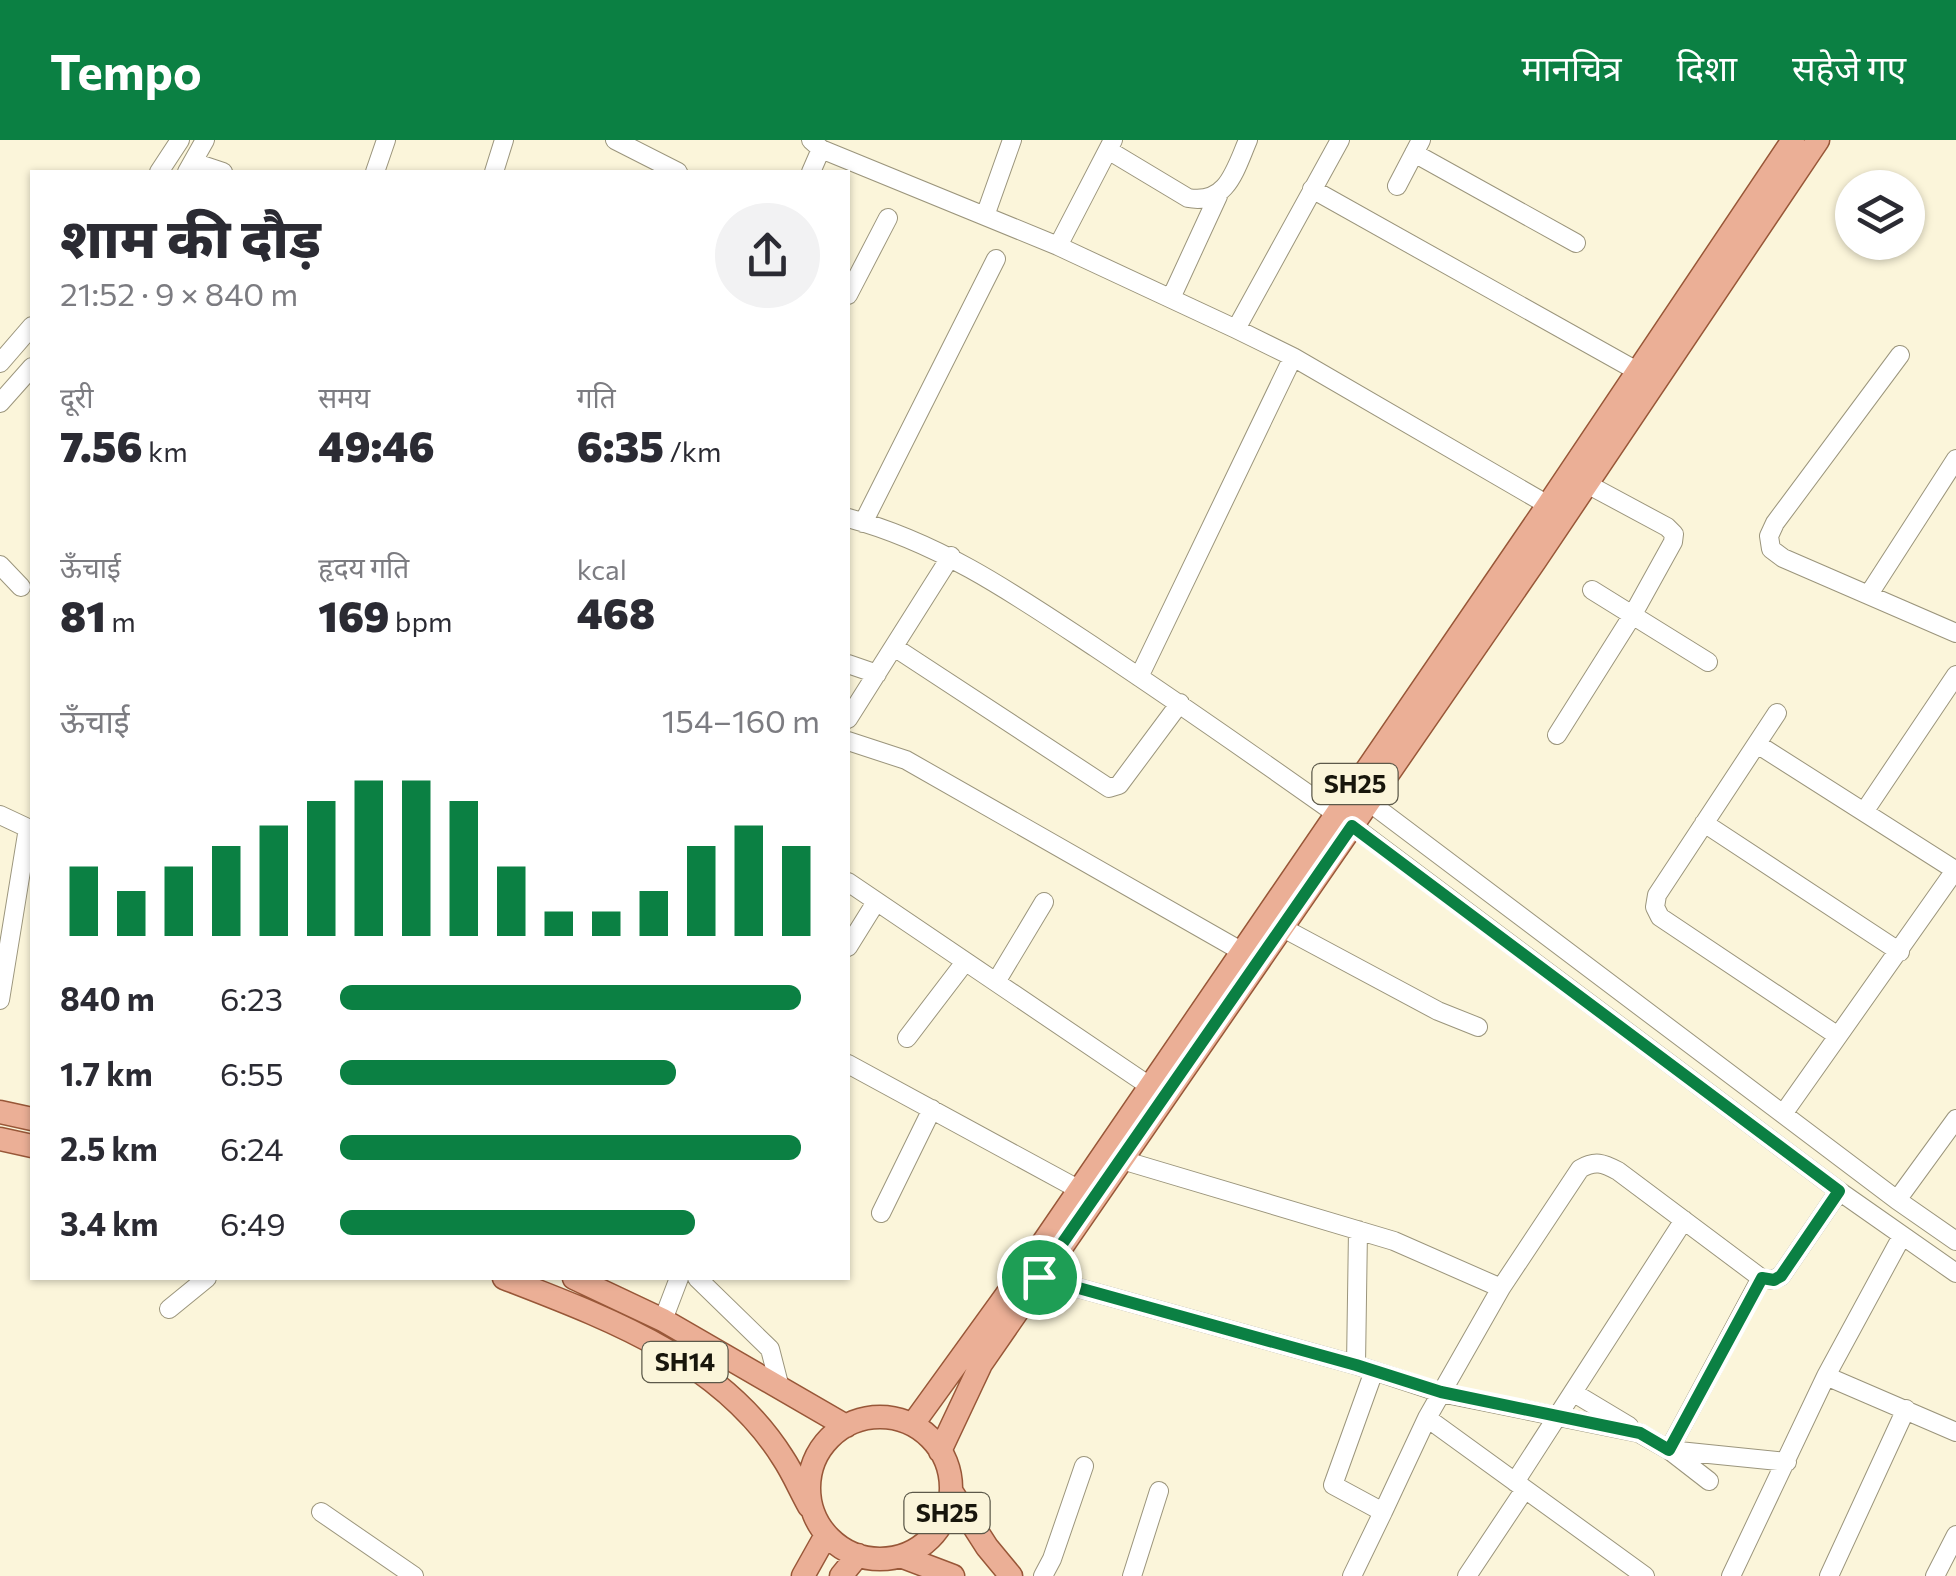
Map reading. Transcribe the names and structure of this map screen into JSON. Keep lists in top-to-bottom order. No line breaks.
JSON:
{"streets":{"main road":["SH25","SH14"]},"crossings":[["SH25","SH14"]],"page":{"header":"Tempo","nav":["मानचित्र","दिशा","सहेजे गए"],"heading":["शाम की दौड़","21:52 · 9 × 840 m"],"stats":[["दूरी","7.56 km"],["समय","49:46"],["गति","6:35 /km"],["ऊँचाई","81 m"],["हृदय गति","169 bpm"],["kcal","468"]],"chart":["ऊँचाई","154–160 m"],"list":[{"name":"840 m","note":"6:23"},{"name":"1.7 km","note":"6:55"},{"name":"2.5 km","note":"6:24"},{"name":"3.4 km","note":"6:49"}]}}
